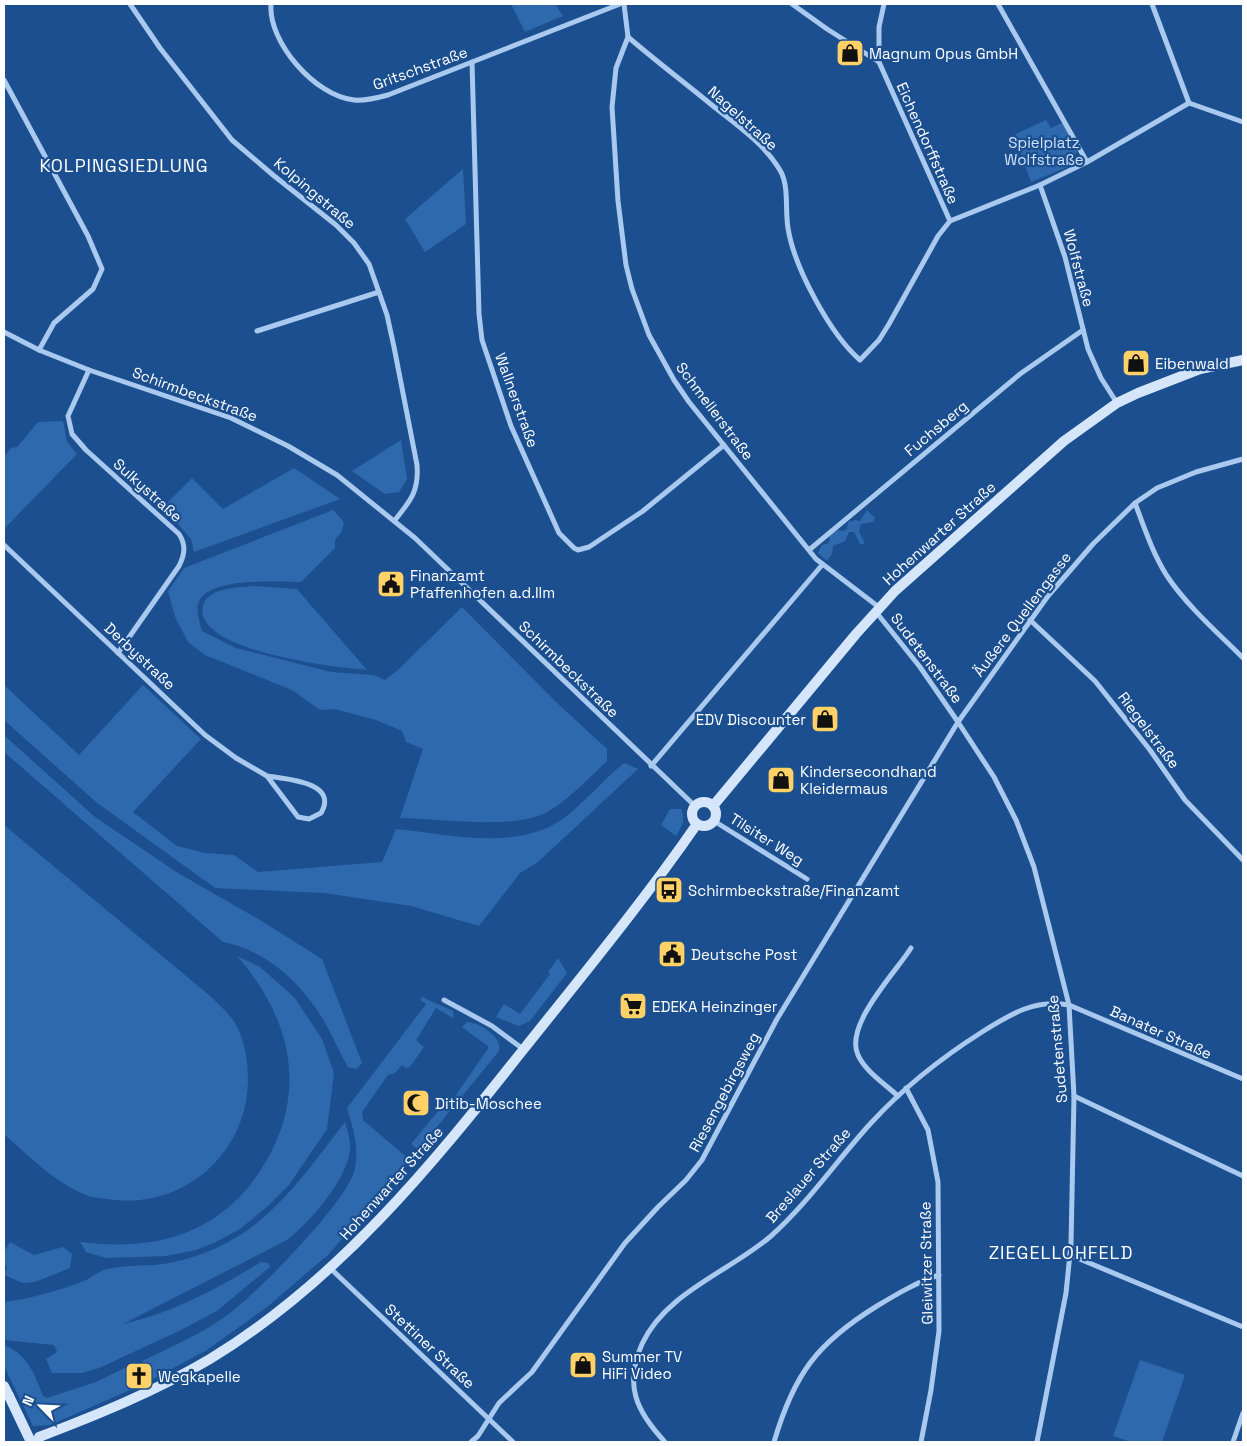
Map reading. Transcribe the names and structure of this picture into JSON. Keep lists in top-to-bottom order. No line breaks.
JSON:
{"streets":{"street":["Gritschstraße","Nagelstraße","Eichendorffstraße","Kolpingstraße","Wolfstraße","Schirmbeckstraße","Wallnerstraße","Schmellerstraße","Fuchsberg","Sulkystraße","Hohenwarter Straße","Äußere Quellengasse","Derbystraße","Sudetenstraße","Riegelstraße","Tilsiter Weg","Banater Straße","Riesengebirgsweg","Breslauer Straße","Gleiwitzer Straße","Stettiner Straße"]},"crossings":[["Gritschstraße","Wallnerstraße"],["Nagelstraße","Eichendorffstraße"],["Nagelstraße","Schmellerstraße"],["Eichendorffstraße","Wolfstraße"],["Kolpingstraße","Schirmbeckstraße"],["Wolfstraße","Fuchsberg"],["Wolfstraße","Hohenwarter Straße"],["Schirmbeckstraße","Sulkystraße"],["Schirmbeckstraße","Hohenwarter Straße"],["Schirmbeckstraße","Tilsiter Weg"],["Wallnerstraße","Schmellerstraße"],["Schmellerstraße","Fuchsberg"],["Schmellerstraße","Hohenwarter Straße"],["Schmellerstraße","Sudetenstraße"],["Sulkystraße","Derbystraße"],["Hohenwarter Straße","Sudetenstraße"],["Hohenwarter Straße","Tilsiter Weg"],["Hohenwarter Straße","Stettiner Straße"],["Äußere Quellengasse","Sudetenstraße"],["Äußere Quellengasse","Riegelstraße"],["Äußere Quellengasse","Riesengebirgsweg"],["Sudetenstraße","Banater Straße"],["Sudetenstraße","Riesengebirgsweg"],["Sudetenstraße","Breslauer Straße"],["Banater Straße","Breslauer Straße"],["Riesengebirgsweg","Stettiner Straße"],["Breslauer Straße","Gleiwitzer Straße"]],"districts":["KOLPINGSIEDLUNG","ZIEGELLOHFELD"],"parks":["Spielplatz Wolfstraße"],"places":{"shop":["Magnum Opus GmbH","Eibenwald","EDV Discounter","Kindersecondhand Kleidermaus","Summer TV HiFi Video"],"public building":["Finanzamt Pfaffenhofen a.d.Ilm","Deutsche Post"],"bus stop":["Schirmbeckstraße/Finanzamt"],"supermarket":["EDEKA Heinzinger"],"mosque":["Ditib-Moschee"],"church":["Wegkapelle"]},"north":"top left"}
